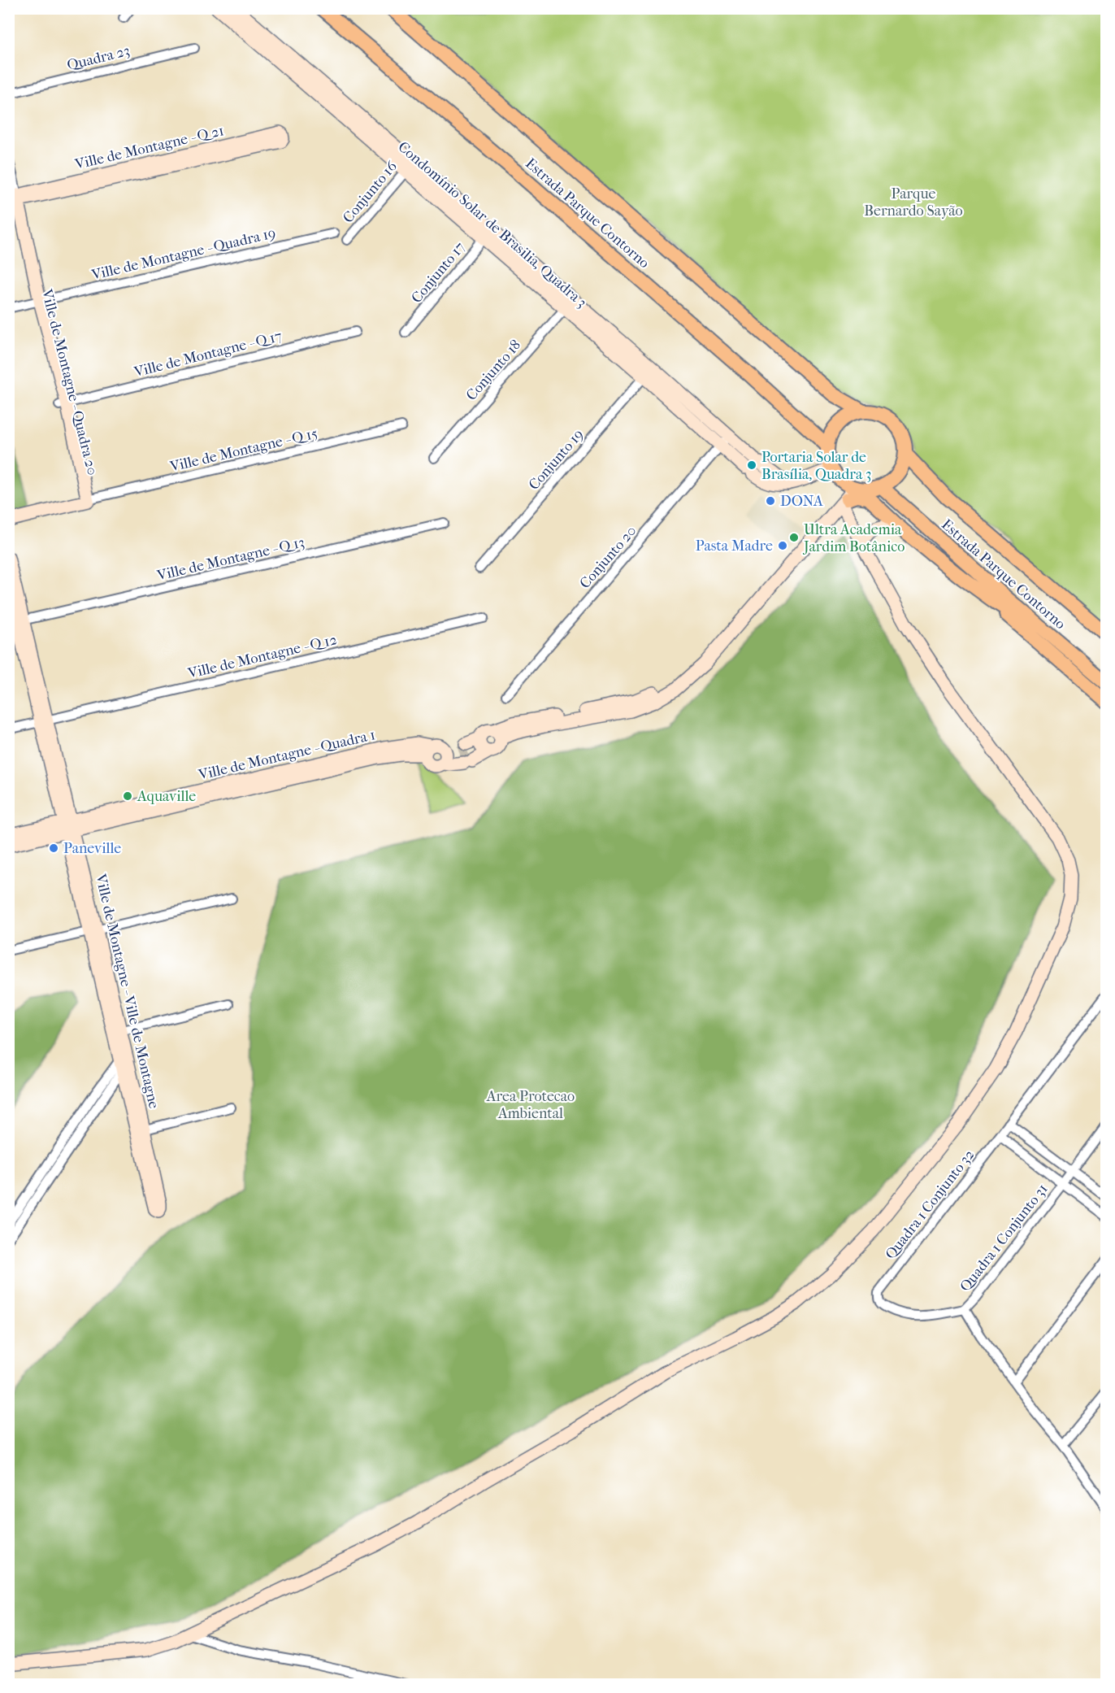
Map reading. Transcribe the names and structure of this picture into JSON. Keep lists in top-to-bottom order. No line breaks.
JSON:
{"streets":{"main road":["Estrada Parque Contorno"],"street":["Quadra 23","Ville de Montagne - Q 21","Conjunto 16","Condomínio Solar de Brasilia, Quadra 3","Ville de Montagne - Quadra 19","Conjunto 17","Ville de Montagne - Q 17","Conjunto 18","Ville de Montagne - Quadra 20","Ville de Montagne - Q 15","Conjunto 19","Conjunto 20","Ville de Montagne - Q 13","Ville de Montagne - Q 12","Ville de Montagne - Quadra 1","Ville de Montagne - Ville de Montagne","Quadra 1 Conjunto 32","Quadra 1 Conjunto 31"]},"crossings":[["Ville de Montagne - Q 21","Ville de Montagne - Quadra 20"],["Conjunto 16","Condomínio Solar de Brasilia, Quadra 3"],["Condomínio Solar de Brasilia, Quadra 3","Conjunto 17"],["Condomínio Solar de Brasilia, Quadra 3","Conjunto 18"],["Condomínio Solar de Brasilia, Quadra 3","Conjunto 19"],["Condomínio Solar de Brasilia, Quadra 3","Conjunto 20"],["Ville de Montagne - Quadra 19","Ville de Montagne - Quadra 20"],["Ville de Montagne - Q 17","Ville de Montagne - Quadra 20"],["Ville de Montagne - Quadra 20","Ville de Montagne - Q 15"],["Ville de Montagne - Q 13","Ville de Montagne - Ville de Montagne"],["Ville de Montagne - Q 12","Ville de Montagne - Ville de Montagne"],["Ville de Montagne - Quadra 1","Ville de Montagne - Ville de Montagne"],["Quadra 1 Conjunto 32","Quadra 1 Conjunto 31"]],"parks":["Parque Bernardo Sayão","Area Protecao Ambiental"],"places":["Portaria Solar de Brasília, Quadra 3","DONA","Ultra Academia Jardim Botânico","Pasta Madre","Aquaville","Paneville"]}
